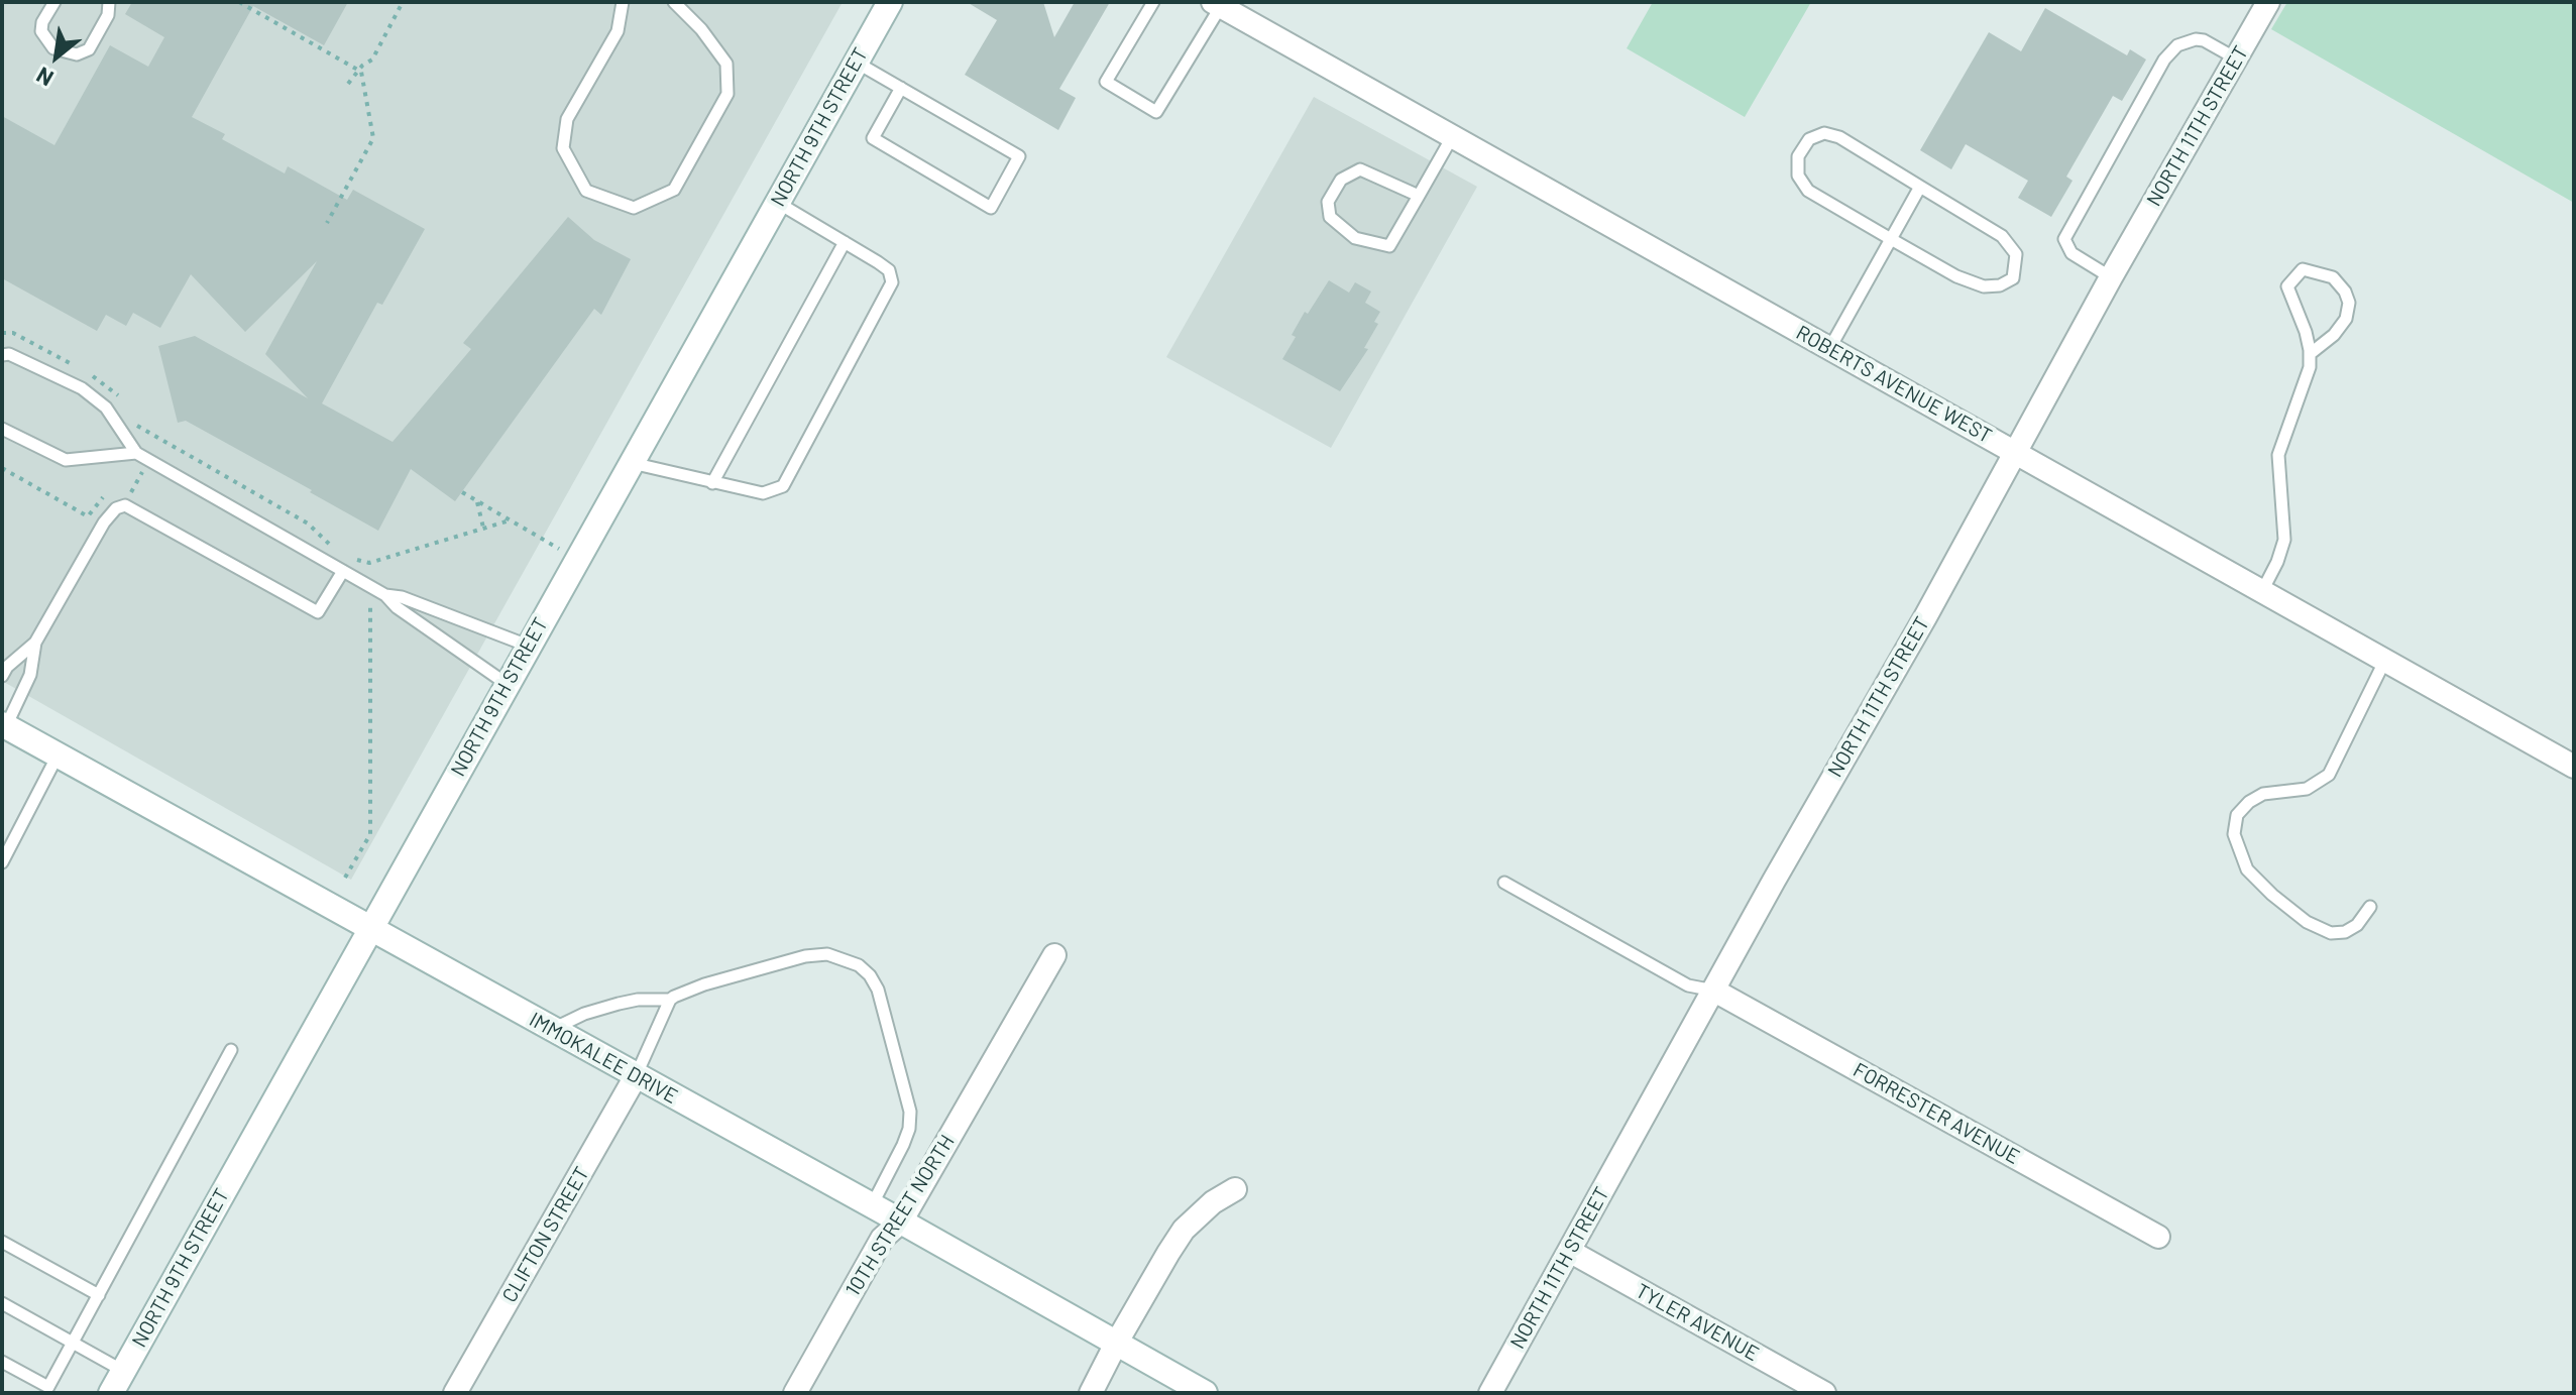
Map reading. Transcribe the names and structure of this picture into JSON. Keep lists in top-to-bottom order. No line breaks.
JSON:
{"streets":{"street":["NORTH 11TH STREET","NORTH 9TH STREET","ROBERTS AVENUE WEST","IMMOKALEE DRIVE","FORRESTER AVENUE","10TH STREET NORTH","CLIFTON STREET","TYLER AVENUE"]},"crossings":[["NORTH 11TH STREET","ROBERTS AVENUE WEST"],["NORTH 11TH STREET","FORRESTER AVENUE"],["NORTH 11TH STREET","TYLER AVENUE"],["NORTH 9TH STREET","IMMOKALEE DRIVE"],["IMMOKALEE DRIVE","10TH STREET NORTH"],["IMMOKALEE DRIVE","CLIFTON STREET"]],"north":"bottom left"}
